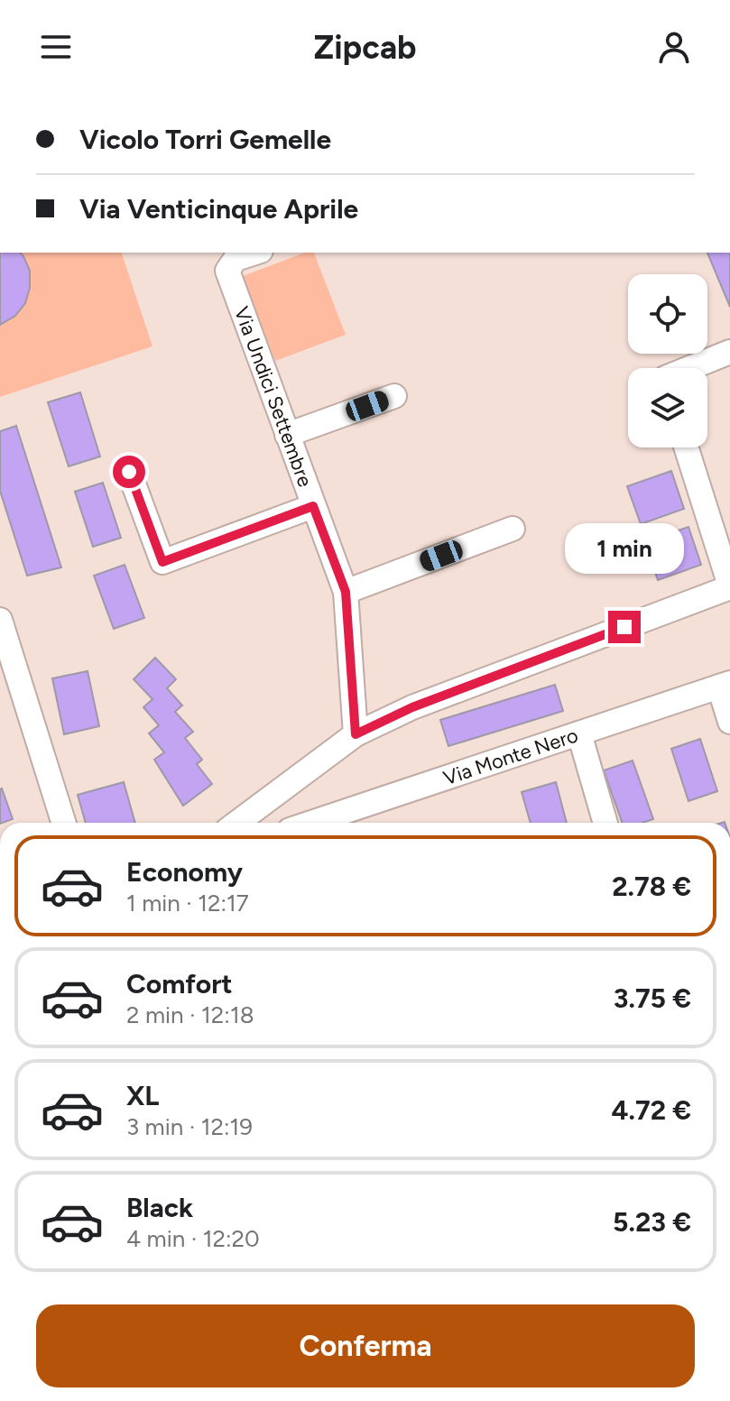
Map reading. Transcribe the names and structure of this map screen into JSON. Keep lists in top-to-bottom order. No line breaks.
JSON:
{"streets":{"street":["Via Undici Settembre","Via Monte Nero"]},"page":{"header":"Zipcab","banner":["Vicolo Torri Gemelle","Via Venticinque Aprile"],"bubble":"1 min","list":[{"name":"Economy","note":"1 min · 12:17","value":"2.78 €"},{"name":"Comfort","note":"2 min · 12:18","value":"3.75 €"},{"name":"XL","note":"3 min · 12:19","value":"4.72 €"},{"name":"Black","note":"4 min · 12:20","value":"5.23 €"}],"buttons":"Conferma"}}
